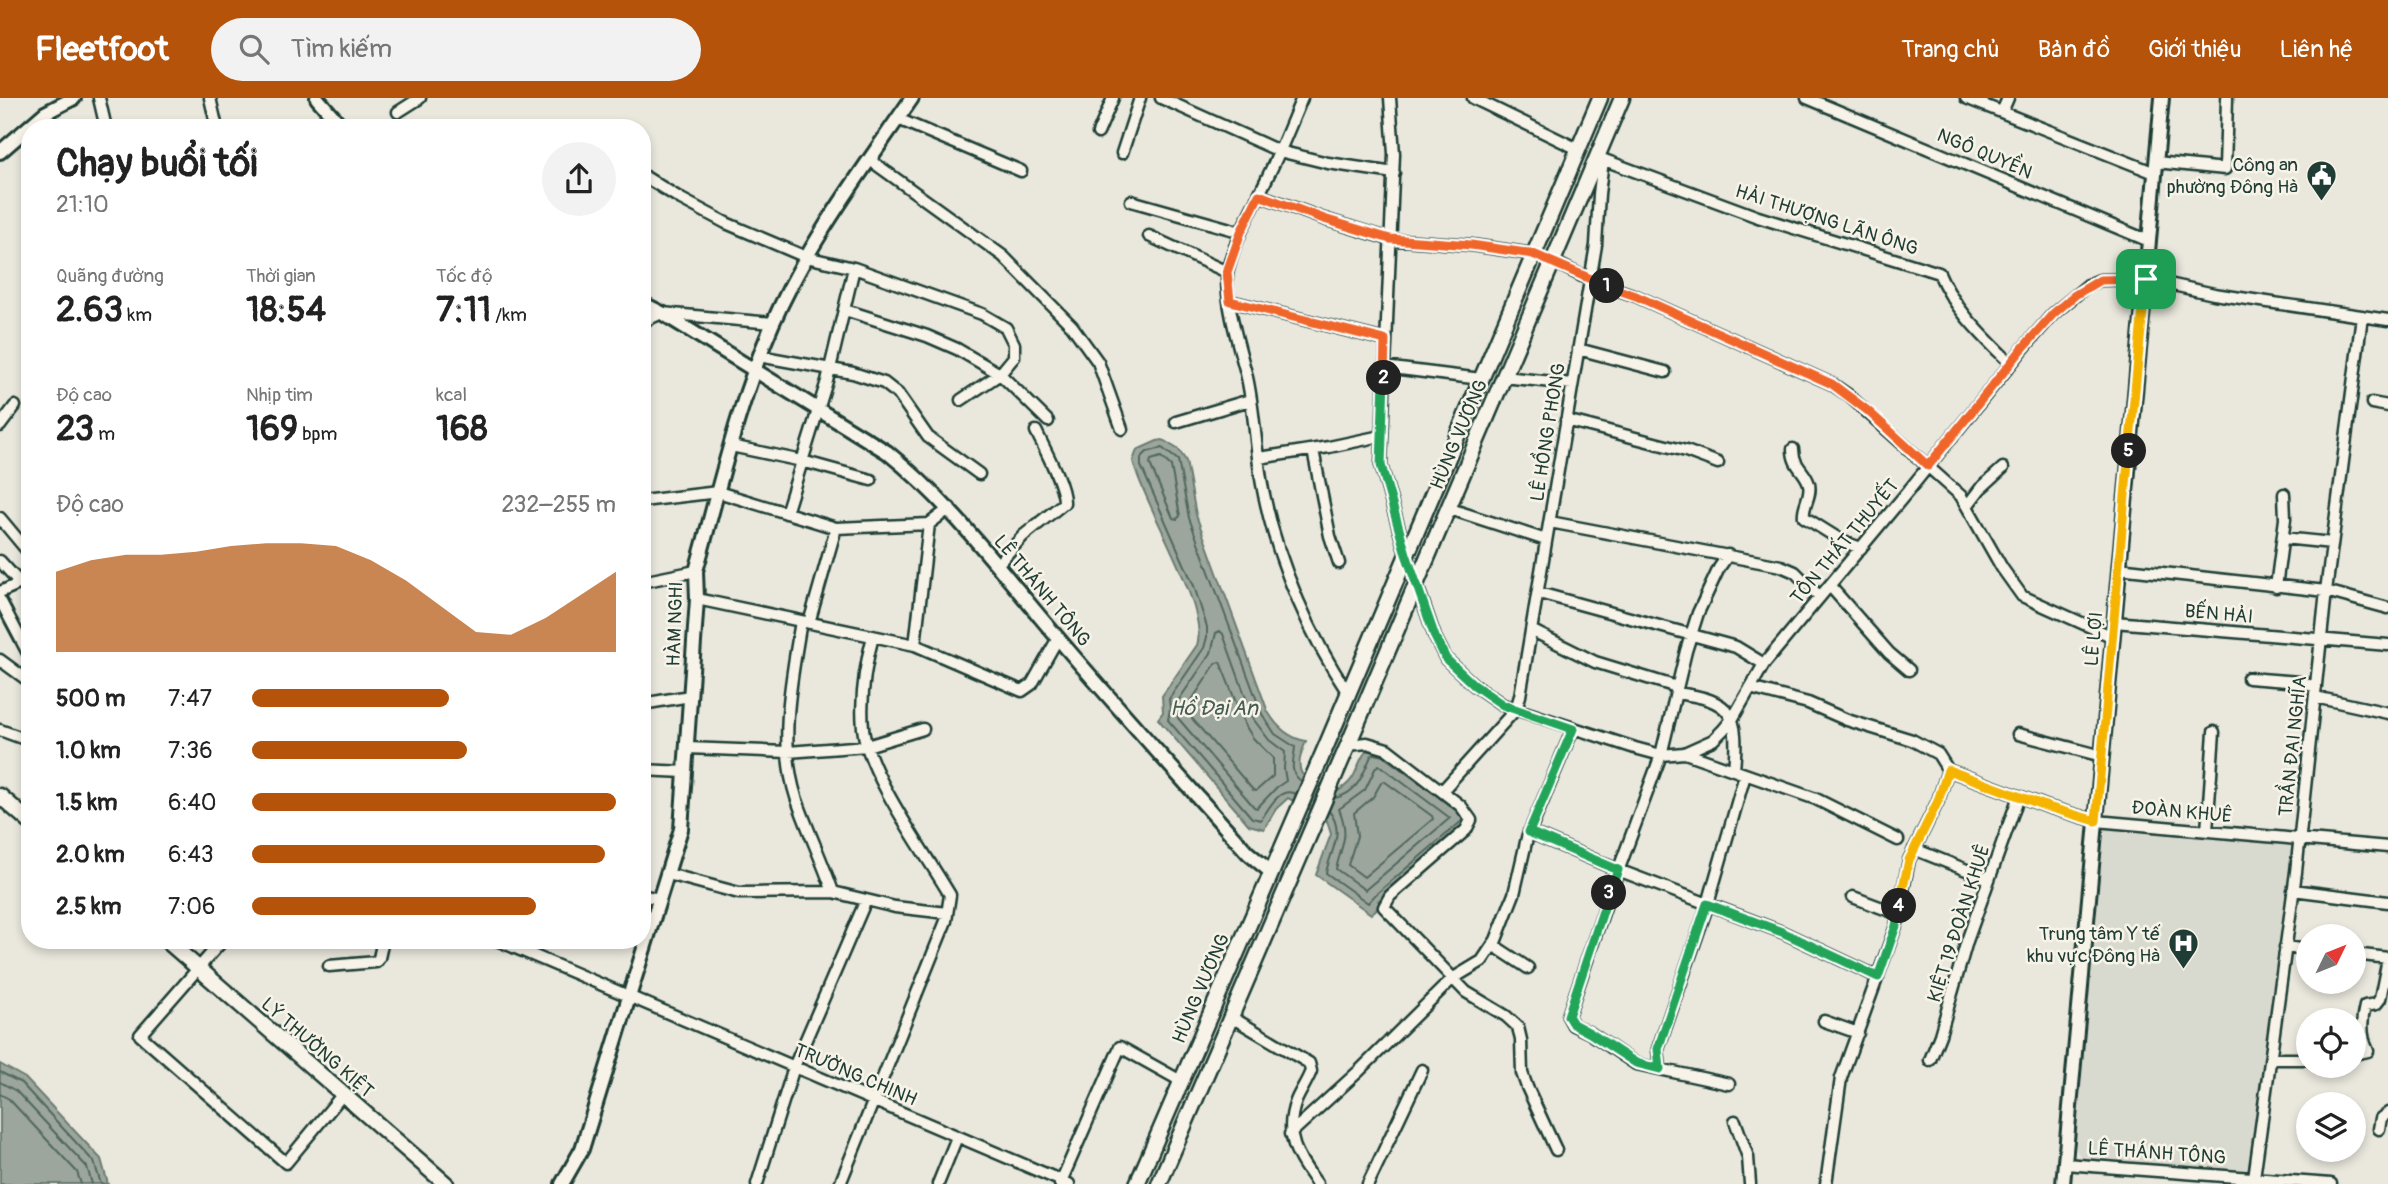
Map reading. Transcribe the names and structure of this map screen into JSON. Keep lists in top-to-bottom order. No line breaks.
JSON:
{"streets":{"main road":["HÙNG VƯƠNG","LÝ THƯỜNG KIỆT"],"street":["NGÔ QUYỀN","HẢI THƯỢNG LÃN ÔNG","LÊ HỒNG PHONG","TÔN THẤT THUYẾT","LÊ THÁNH TÔNG","BẾN HẢI","HÀM NGHI","LÊ LỢI","TRẦN ĐẠI NGHĨA","ĐOÀN KHUÊ","KIỆT 19 ĐOÀN KHUÊ","TRƯỜNG CHINH"]},"crossings":[["NGÔ QUYỀN","LÊ LỢI"],["HẢI THƯỢNG LÃN ÔNG","LÊ HỒNG PHONG"],["HẢI THƯỢNG LÃN ÔNG","HÙNG VƯƠNG"],["HẢI THƯỢNG LÃN ÔNG","TÔN THẤT THUYẾT"],["LÊ HỒNG PHONG","HÙNG VƯƠNG"],["LÊ HỒNG PHONG","TÔN THẤT THUYẾT"],["HÙNG VƯƠNG","TÔN THẤT THUYẾT"],["HÙNG VƯƠNG","LÊ THÁNH TÔNG"],["TÔN THẤT THUYẾT","LÊ LỢI"],["TÔN THẤT THUYẾT","TRẦN ĐẠI NGHĨA"],["TÔN THẤT THUYẾT","ĐOÀN KHUÊ"],["LÊ THÁNH TÔNG","HÀM NGHI"],["LÊ THÁNH TÔNG","LÊ LỢI"],["LÊ THÁNH TÔNG","TRẦN ĐẠI NGHĨA"],["BẾN HẢI","LÊ LỢI"],["BẾN HẢI","TRẦN ĐẠI NGHĨA"],["HÀM NGHI","TRƯỜNG CHINH"],["LÊ LỢI","ĐOÀN KHUÊ"],["TRẦN ĐẠI NGHĨA","ĐOÀN KHUÊ"],["ĐOÀN KHUÊ","KIỆT 19 ĐOÀN KHUÊ"]],"water":["Hồ Đại An"],"places":{"public building":["Công an phường Đông Hà"],"hospital":["Trung tâm Y tế khu vực Đông Hà"]},"north":"top right","page":{"header":"Fleetfoot","search":"Tìm kiếm","nav":["Trang chủ","Bản đồ","Giới thiệu","Liên hệ"],"heading":["Chạy buổi tối","21:10"],"stats":[["Quãng đường","2.63 km"],["Thời gian","18:54"],["Tốc độ","7:11 /km"],["Độ cao","23 m"],["Nhịp tim","169 bpm"],["kcal","168"]],"pins":["1","2","5","3","4"],"chart":["Độ cao","232–255 m"],"list":[{"name":"500 m","note":"7:47"},{"name":"1.0 km","note":"7:36"},{"name":"1.5 km","note":"6:40"},{"name":"2.0 km","note":"6:43"},{"name":"2.5 km","note":"7:06"}]}}
